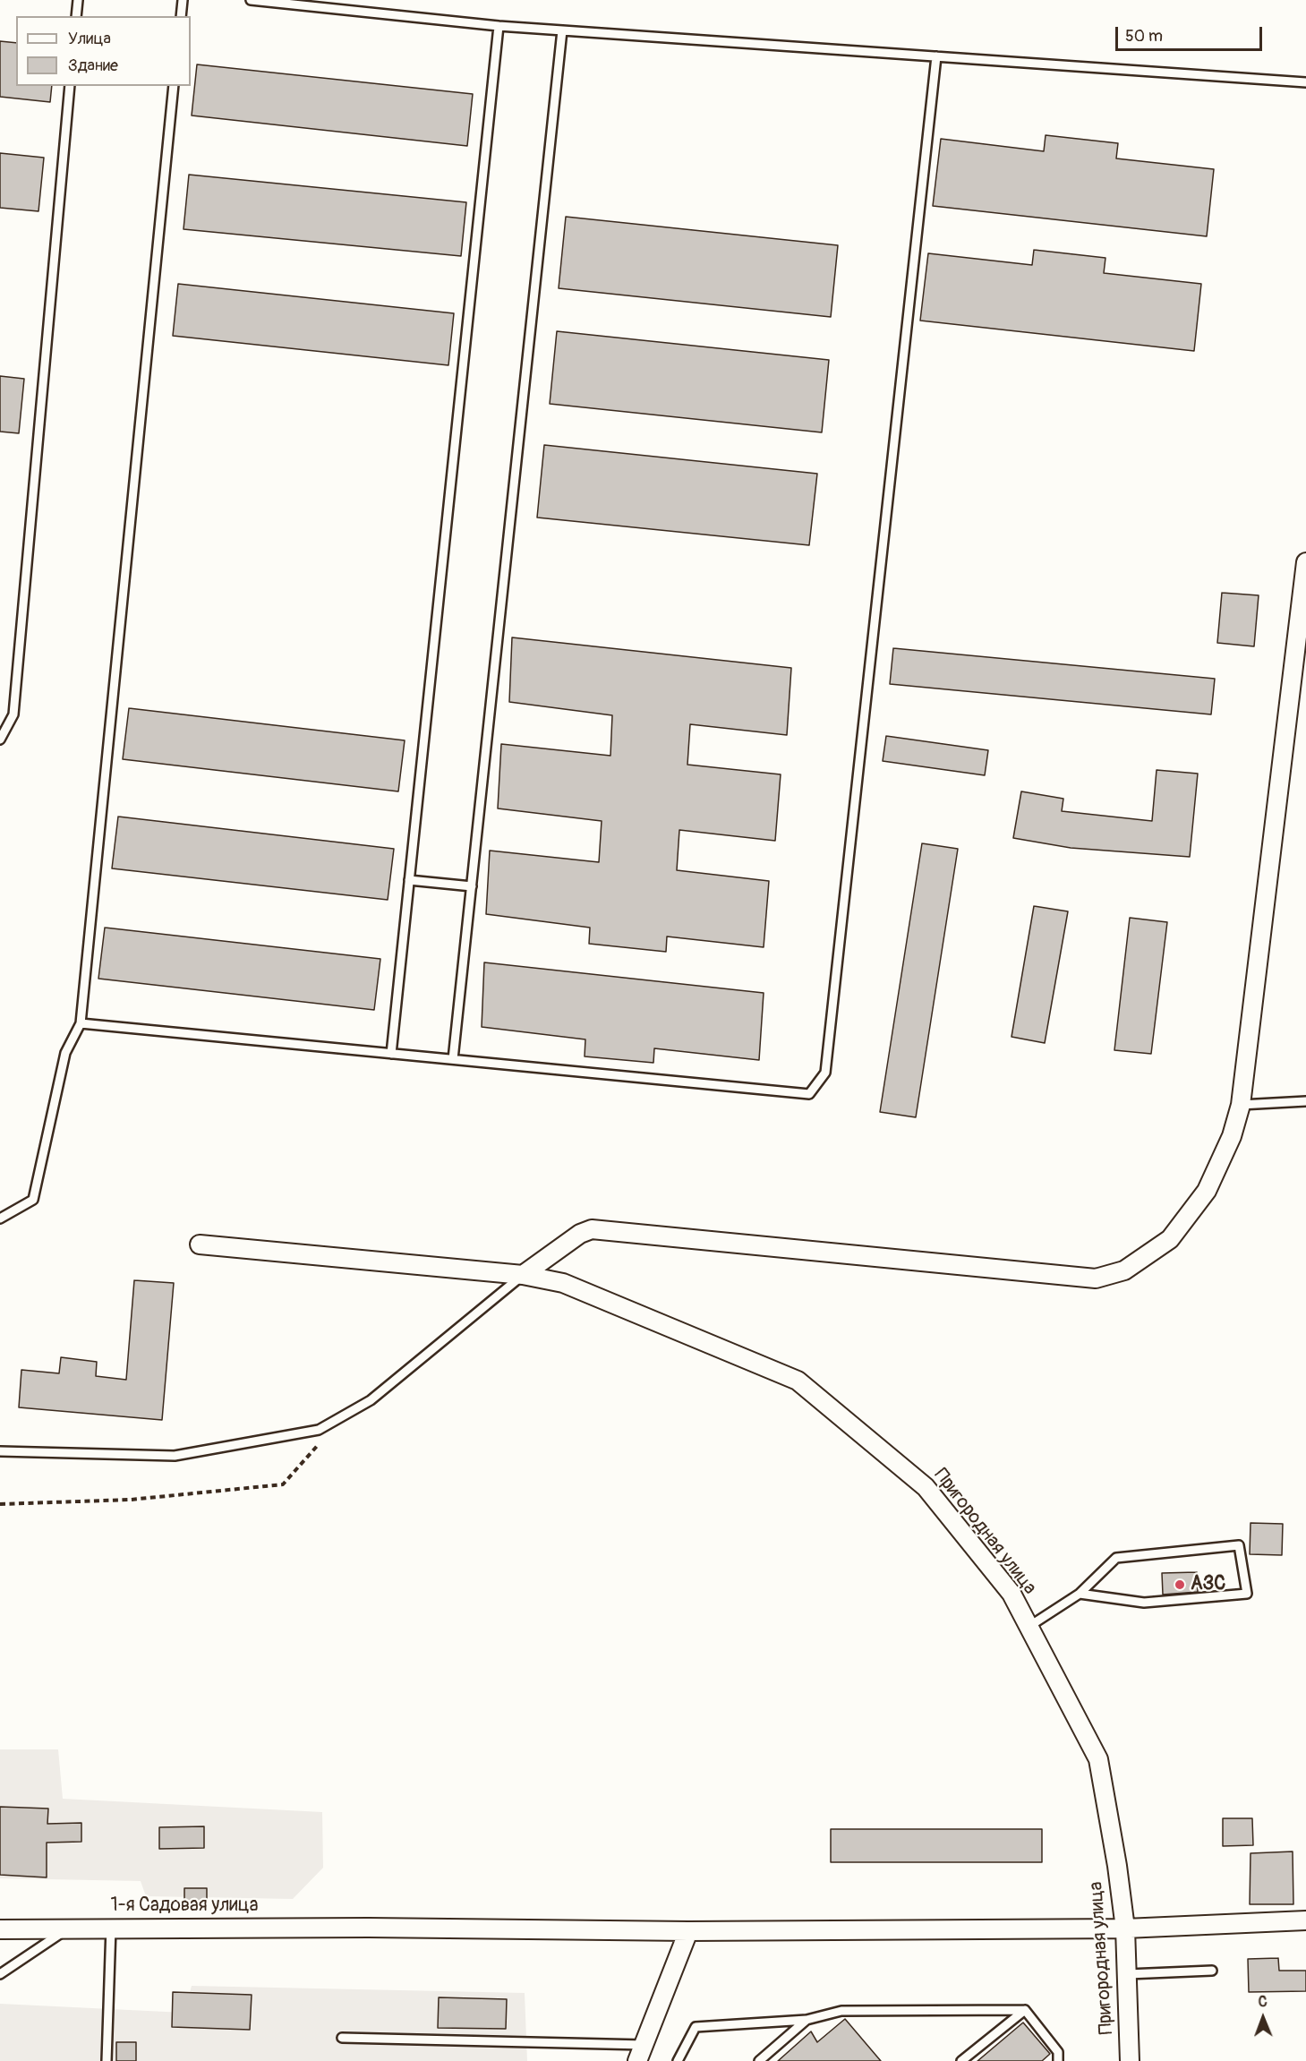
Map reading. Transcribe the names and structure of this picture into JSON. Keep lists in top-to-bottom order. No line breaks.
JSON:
{"streets":{"street":["Пригородная улица","1-я Садовая улица"]},"crossings":[["Пригородная улица","1-я Садовая улица"]],"places":["АЗС"],"legend":["Улица","Здание"],"scale_bar":"50 m","north":"top"}
